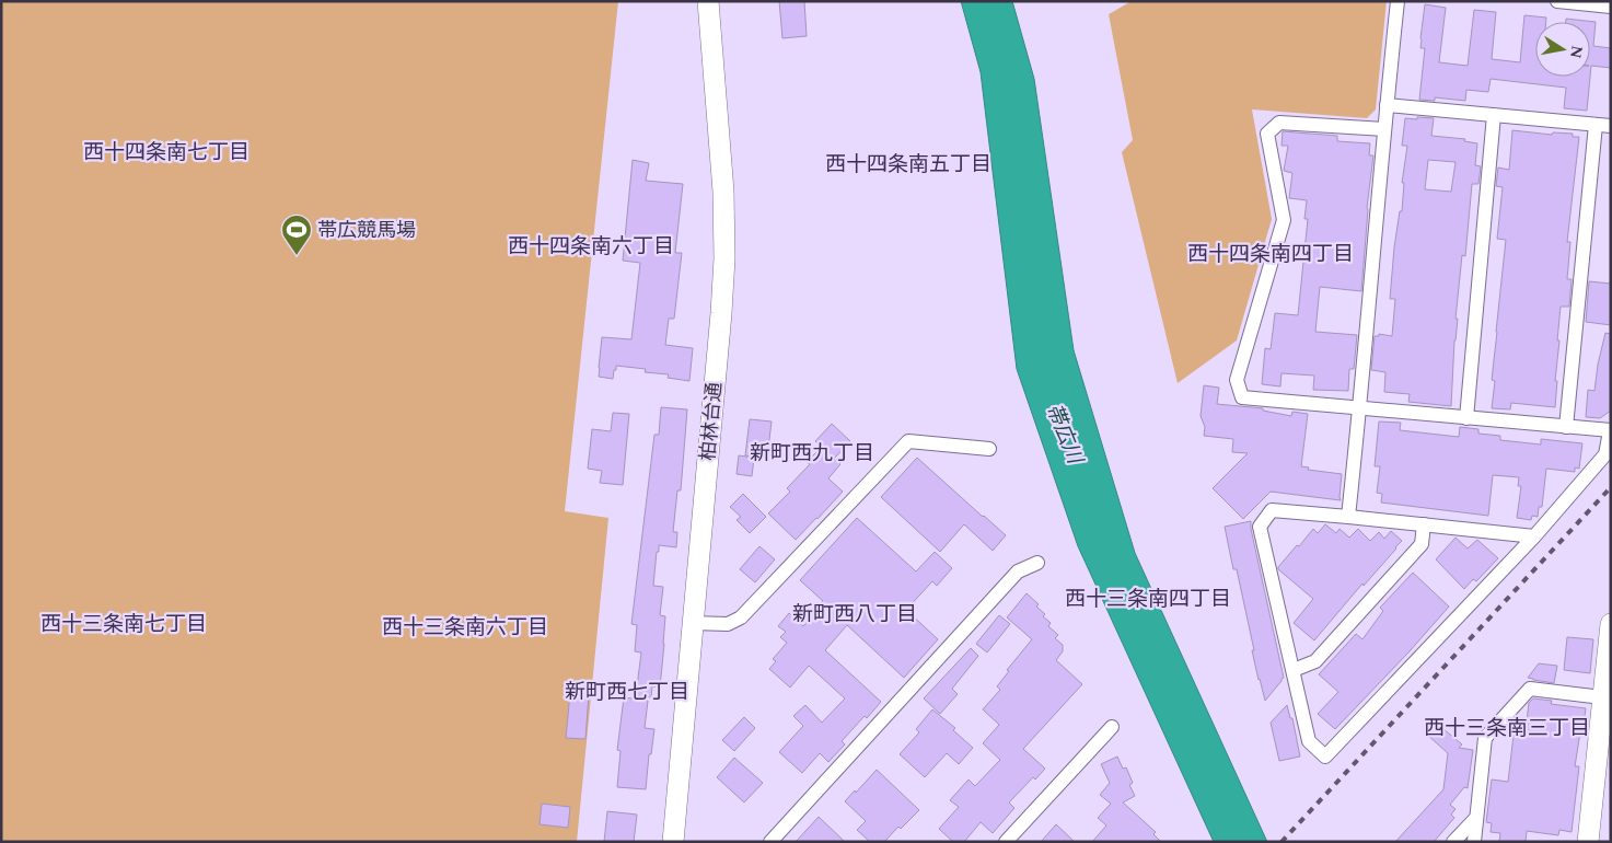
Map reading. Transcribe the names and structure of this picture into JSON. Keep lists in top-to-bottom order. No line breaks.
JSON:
{"streets":{"street":["柏林台通"]},"districts":["西十四条南七丁目","西十四条南五丁目","西十四条南六丁目","西十四条南四丁目","新町西九丁目","西十三条南四丁目","新町西八丁目","西十三条南七丁目","西十三条南六丁目","新町西七丁目","西十三条南三丁目"],"water":["帯広川"],"places":{"sports":["帯広競馬場"]},"north":"right"}
